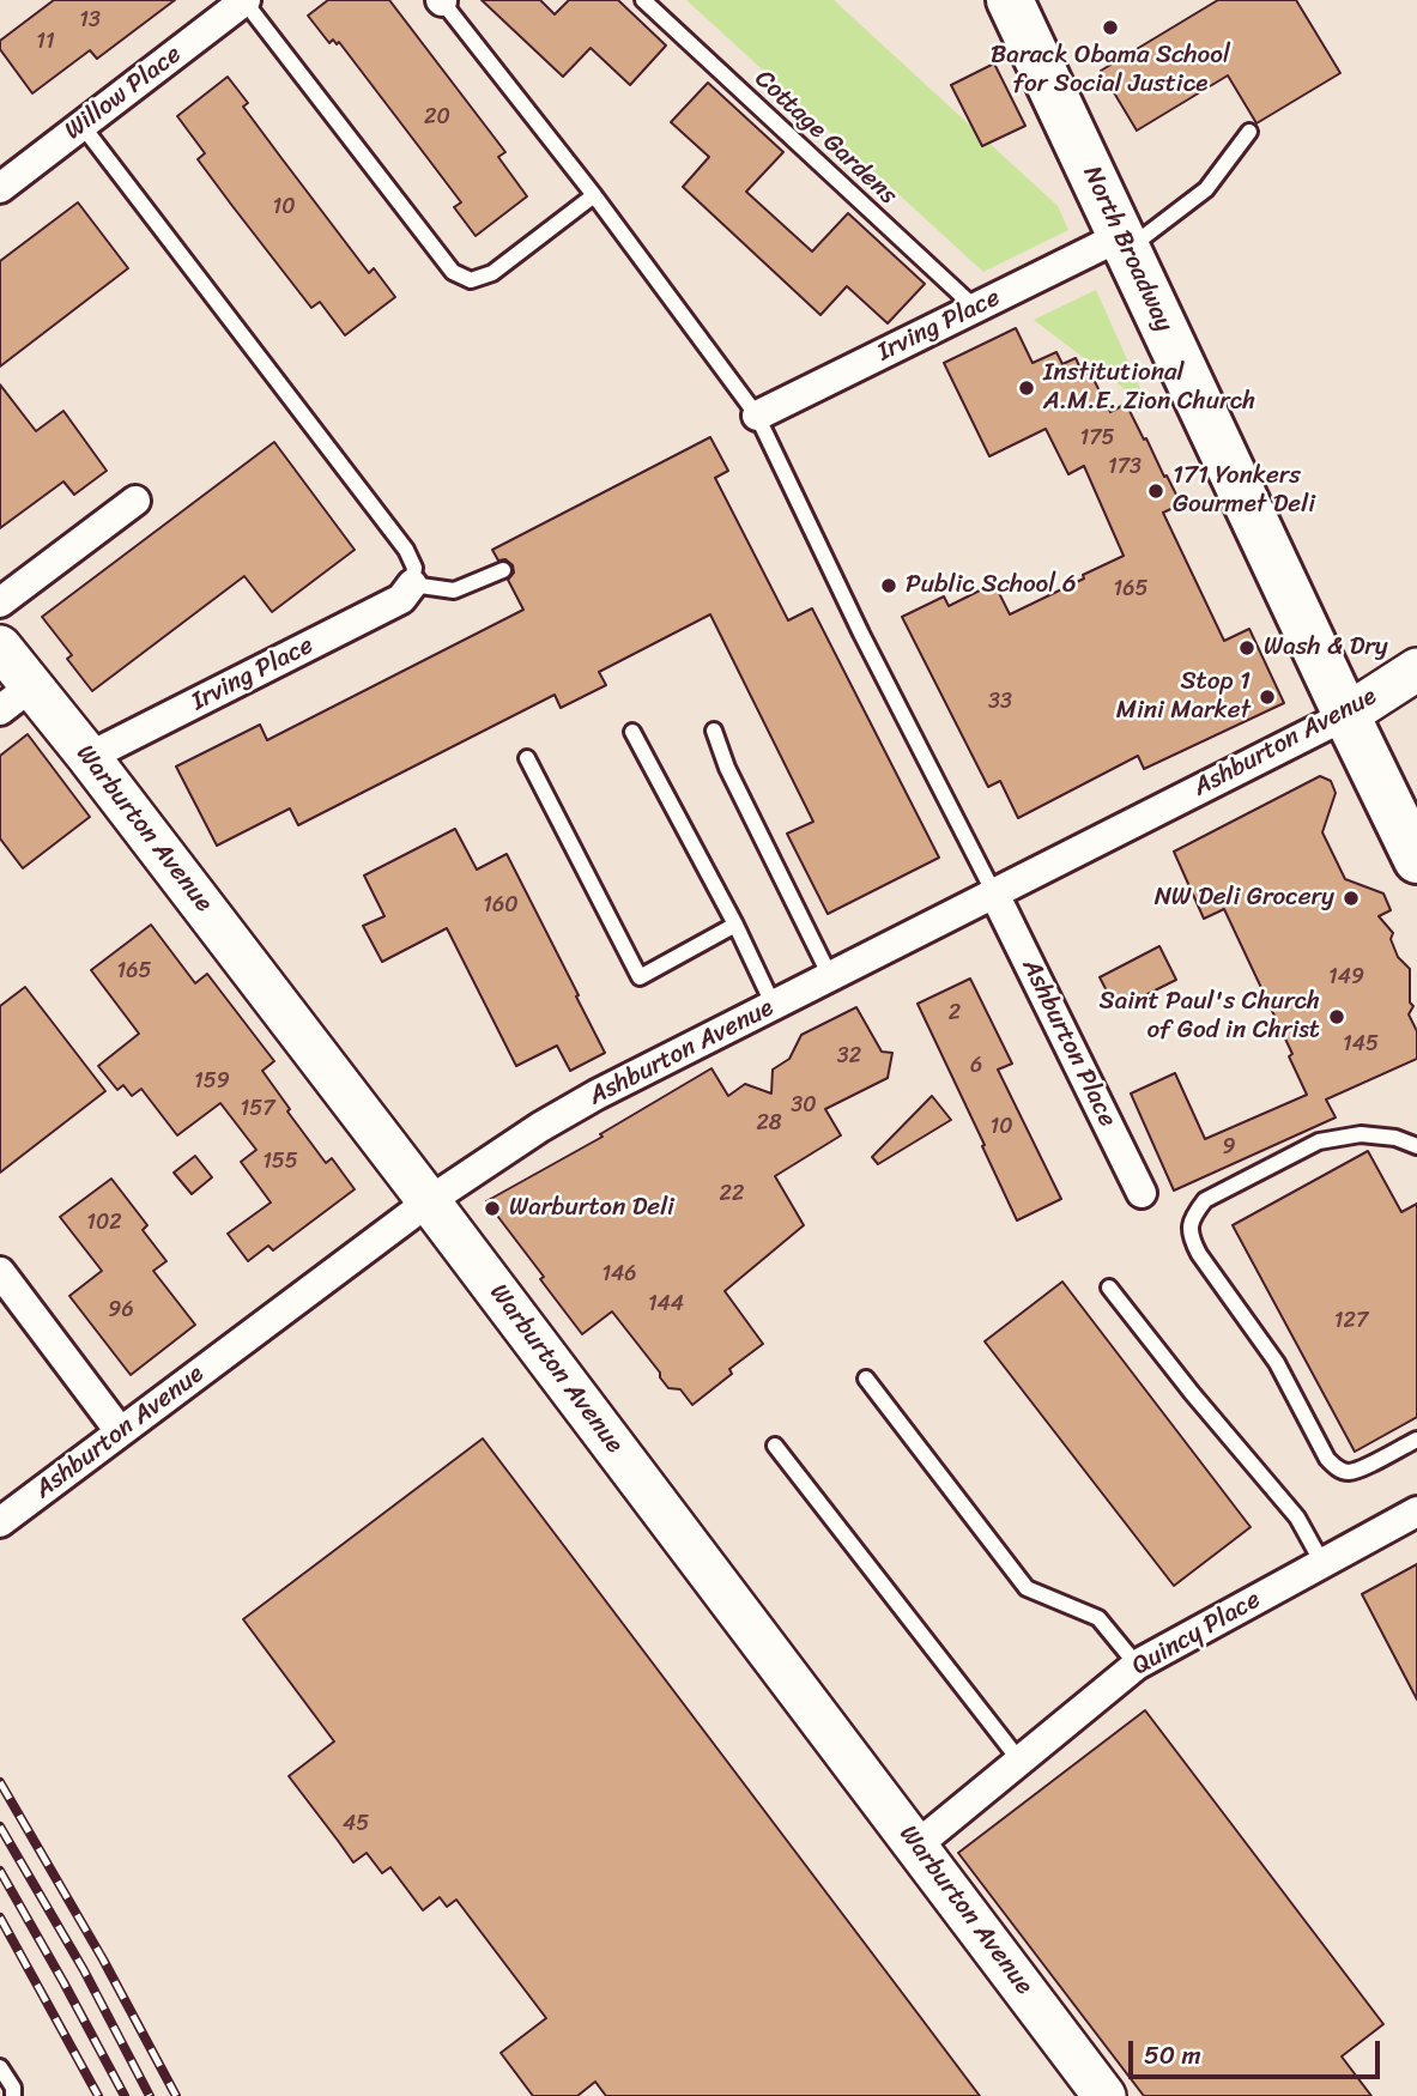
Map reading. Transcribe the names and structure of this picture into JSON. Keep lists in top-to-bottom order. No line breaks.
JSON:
{"streets":{"main road":["North Broadway"],"street":["Willow Place","Irving Place","Ashburton Avenue","Warburton Avenue","Ashburton Place","Quincy Place"],"lane":["Cottage Gardens"]},"crossings":[["Cottage Gardens","Irving Place"],["North Broadway","Irving Place"],["North Broadway","Ashburton Avenue"],["Irving Place","Warburton Avenue"],["Ashburton Avenue","Warburton Avenue"],["Ashburton Avenue","Ashburton Place"],["Warburton Avenue","Quincy Place"]],"places":["Barack Obama School for Social Justice","Institutional A.M.E. Zion Church","171 Yonkers Gourmet Deli","Public School 6","Wash & Dry","Stop 1 Mini Market","NW Deli Grocery","Saint Paul's Church of God in Christ","Warburton Deli"],"house_numbers":["13","11","20","10","175","173","165","33","160","165","149","2","145","32","6","159","30","157","28","10","9","155","22","102","146","144","96","127","45"],"scale_bar":"50 m"}
